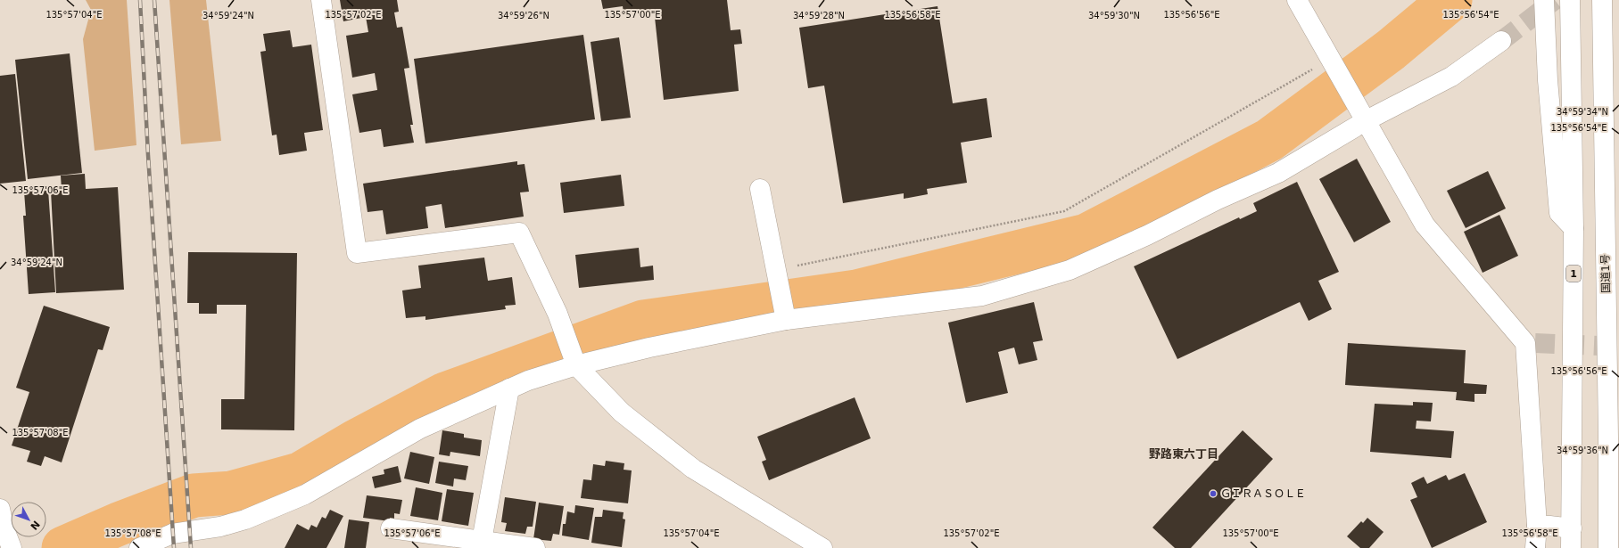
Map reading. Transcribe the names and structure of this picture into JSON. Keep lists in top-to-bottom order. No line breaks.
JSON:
{"streets":{"main road":["1","国道1号"]},"districts":["野路東六丁目"],"places":["ＧＩＲＡＳＯＬＥ"],"north":"bottom right","coordinates":["135°56'54\"E","135°57'04\"E","135°57'02\"E","135°57'00\"E","135°56'58\"E","135°56'56\"E","34°59'24\"N","34°59'26\"N","34°59'28\"N","34°59'30\"N","34°59'34\"N","135°57'06\"E","135°57'08\"E","34°59'36\"N"]}
